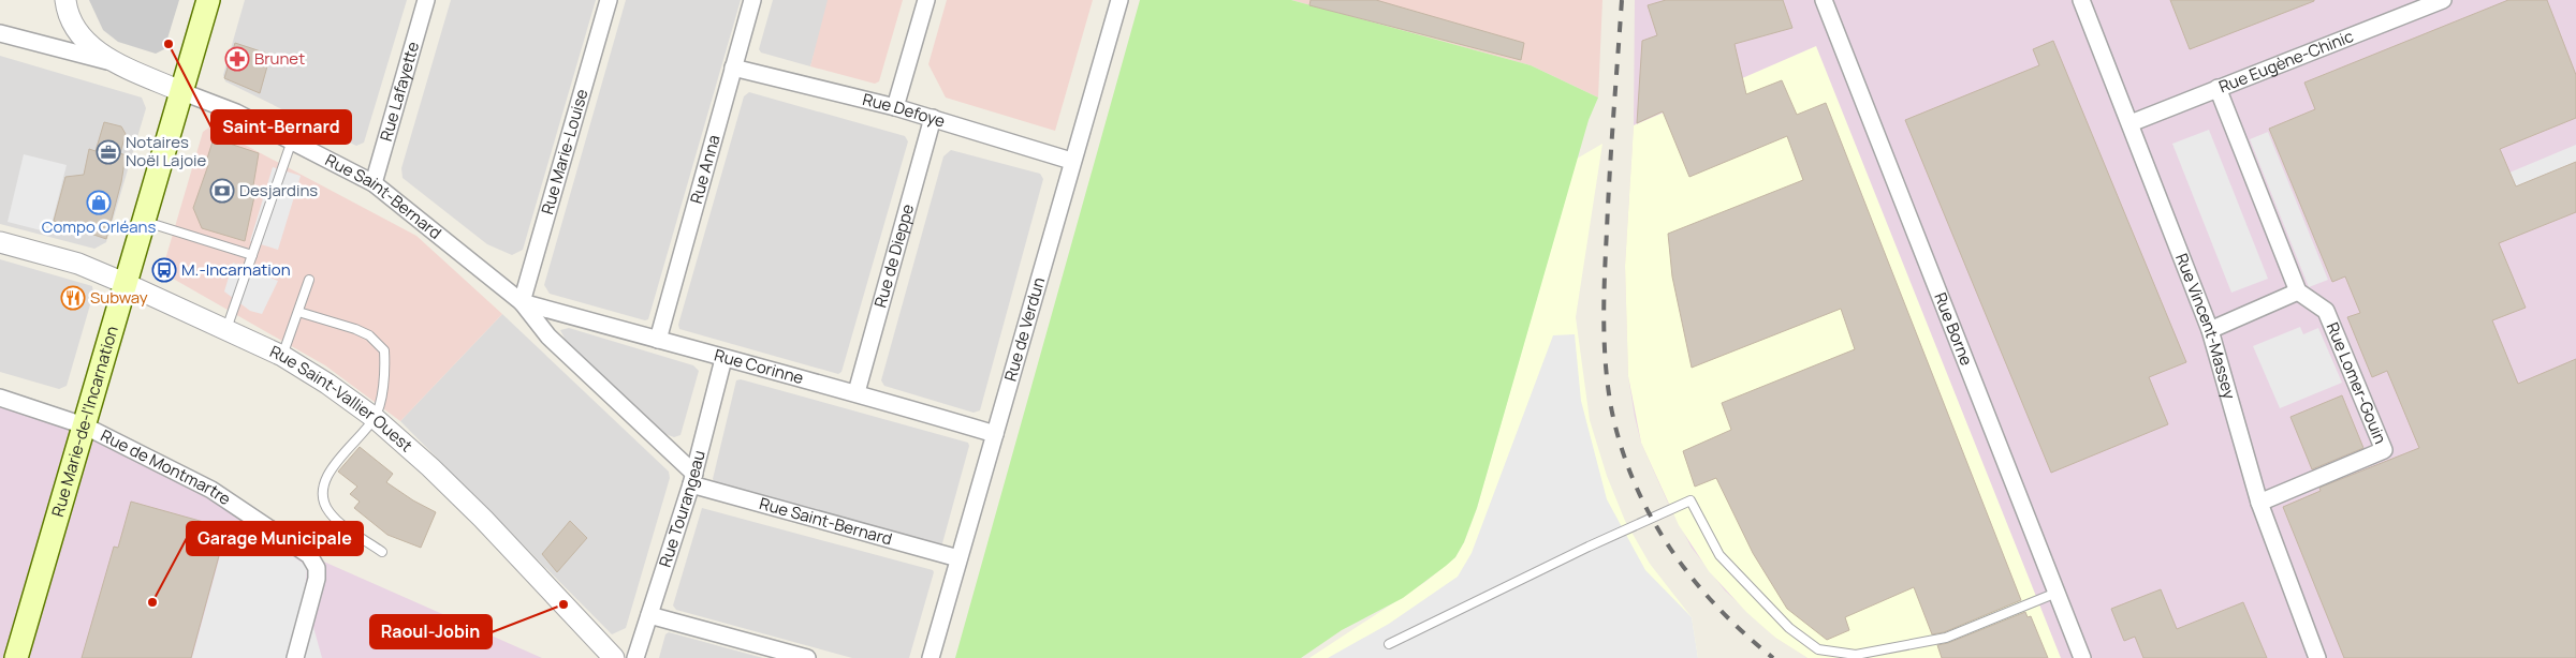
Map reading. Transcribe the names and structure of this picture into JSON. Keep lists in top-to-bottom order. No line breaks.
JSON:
{"streets":{"main road":["Rue Marie-de-l'Incarnation"],"street":["Rue Eugène-Chinic","Rue Lafayette","Rue Defoye","Rue Marie-Louise","Rue Anna","Rue Saint-Bernard","Rue de Dieppe","Rue Vincent-Massey","Rue de Verdun","Rue Borne","Rue Corinne","Rue Lomer-Gouin","Rue Saint-Vallier Ouest","Rue de Montmartre","Rue Tourangeau"]},"crossings":[["Rue Eugène-Chinic","Rue Vincent-Massey"],["Rue Lafayette","Rue Saint-Bernard"],["Rue Defoye","Rue Anna"],["Rue Defoye","Rue de Dieppe"],["Rue Defoye","Rue de Verdun"],["Rue Marie-Louise","Rue Saint-Bernard"],["Rue Marie-Louise","Rue Corinne"],["Rue Anna","Rue Corinne"],["Rue Saint-Bernard","Rue de Verdun"],["Rue Saint-Bernard","Rue Corinne"],["Rue Saint-Bernard","Rue Marie-de-l'Incarnation"],["Rue Saint-Bernard","Rue Tourangeau"],["Rue de Dieppe","Rue Corinne"],["Rue Vincent-Massey","Rue Lomer-Gouin"],["Rue de Verdun","Rue Corinne"],["Rue Corinne","Rue Tourangeau"],["Rue Saint-Vallier Ouest","Rue Marie-de-l'Incarnation"],["Rue Marie-de-l'Incarnation","Rue de Montmartre"]],"places":{"other":["Saint-Bernard","Garage Municipale","Raoul-Jobin"],"pharmacy":["Brunet"],"office":["Notaires Noël Lajoie"],"bank":["Desjardins"],"shop":["Compo Orléans"],"bus stop":["M.-Incarnation"],"restaurant":["Subway"]}}
